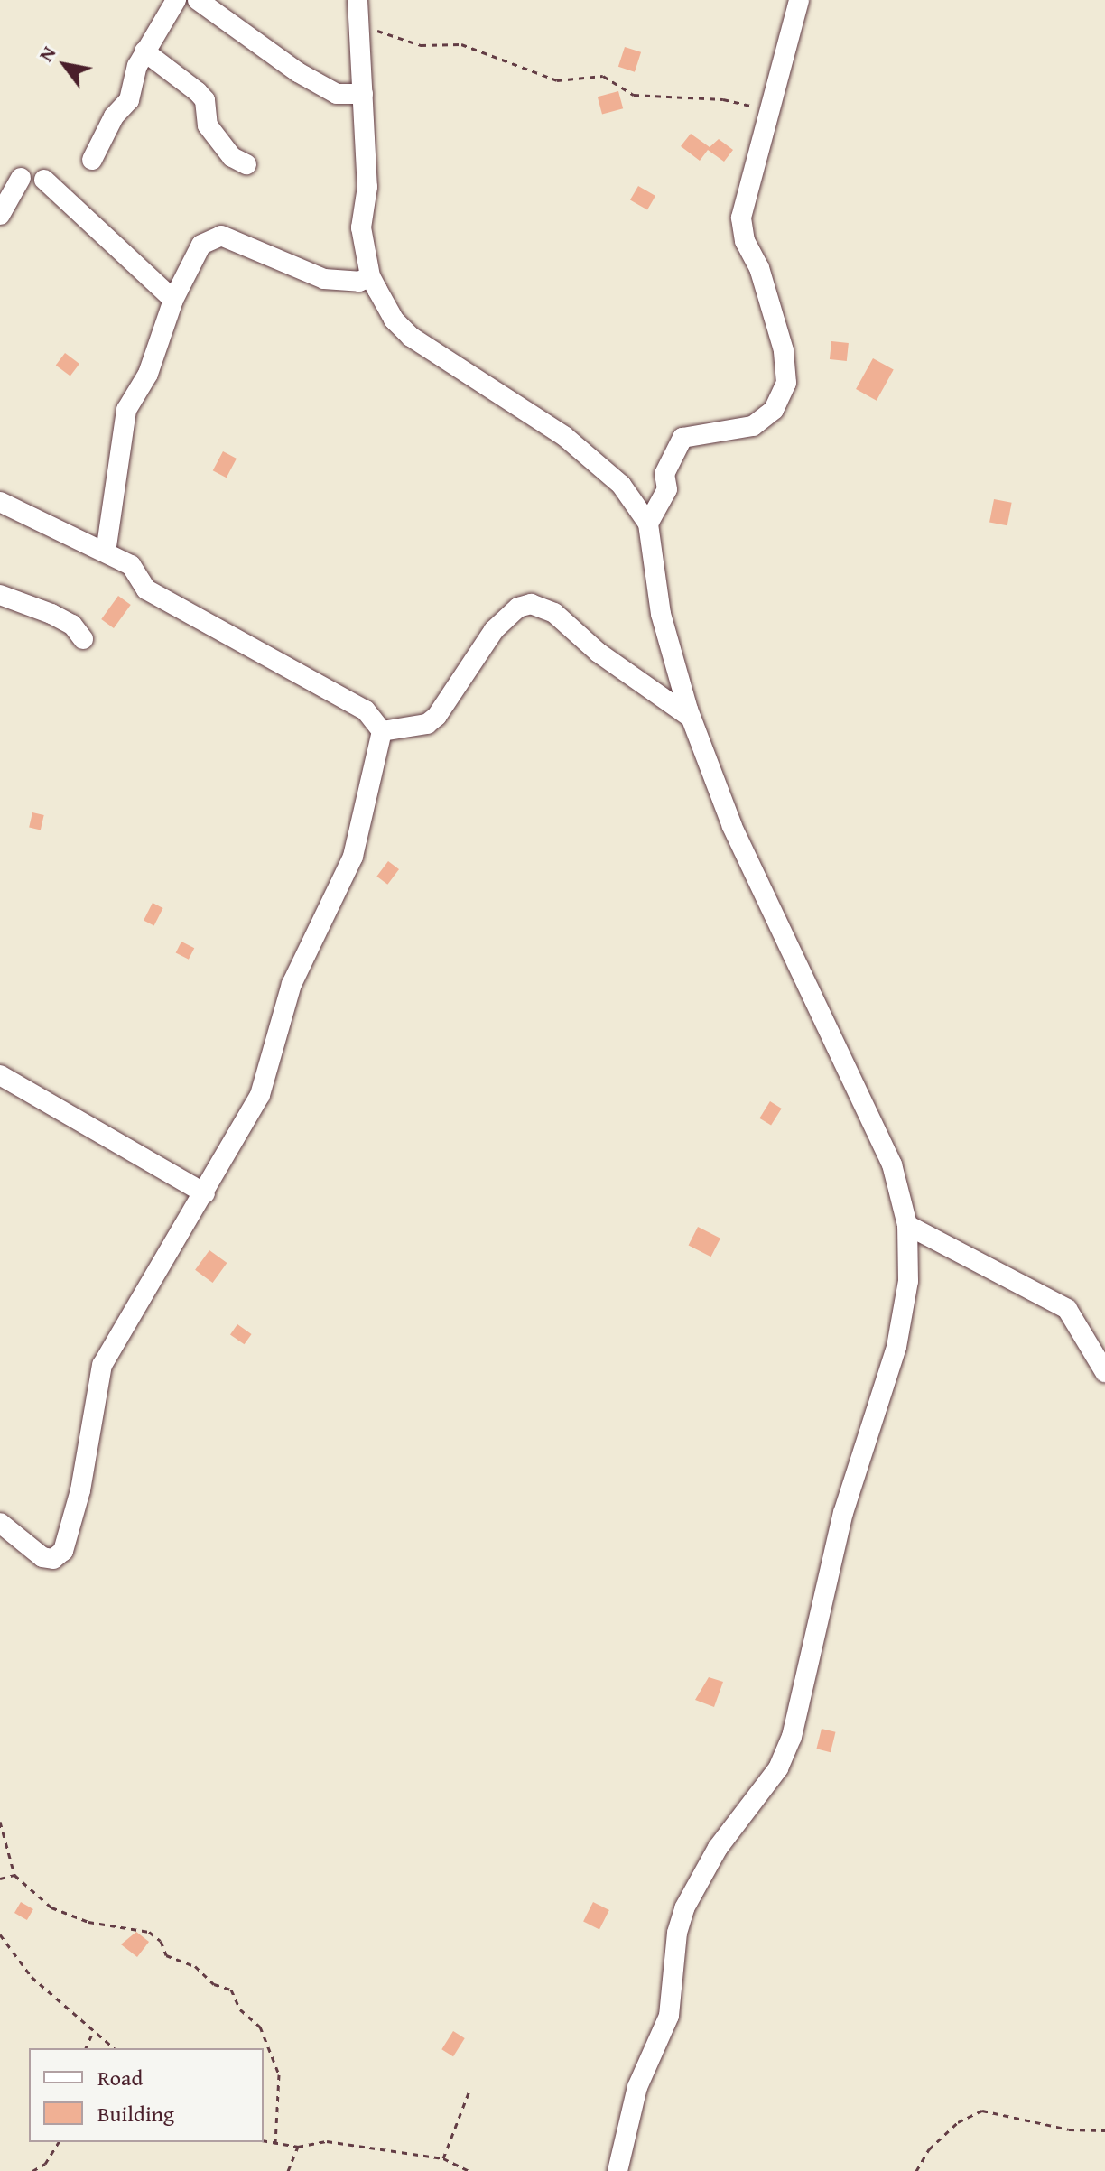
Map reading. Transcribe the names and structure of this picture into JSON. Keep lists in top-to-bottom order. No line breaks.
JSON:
{"legend":["Road","Building"],"north":"top left"}
